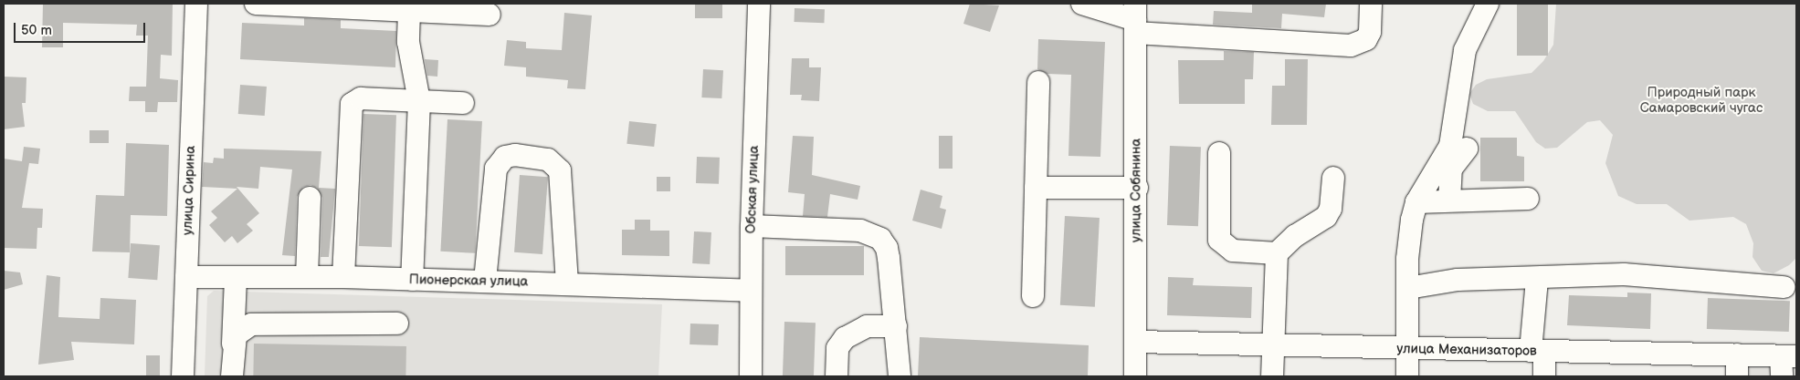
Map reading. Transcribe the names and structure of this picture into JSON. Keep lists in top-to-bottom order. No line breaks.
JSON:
{"streets":{"street":["Обская улица","улица Сирина","улица Собянина","Пионерская улица","улица Механизаторов"]},"crossings":[["Обская улица","Пионерская улица"],["улица Сирина","Пионерская улица"],["улица Собянина","улица Механизаторов"]],"parks":["Природный парк Самаровский чугас"],"scale_bar":"50 m"}
